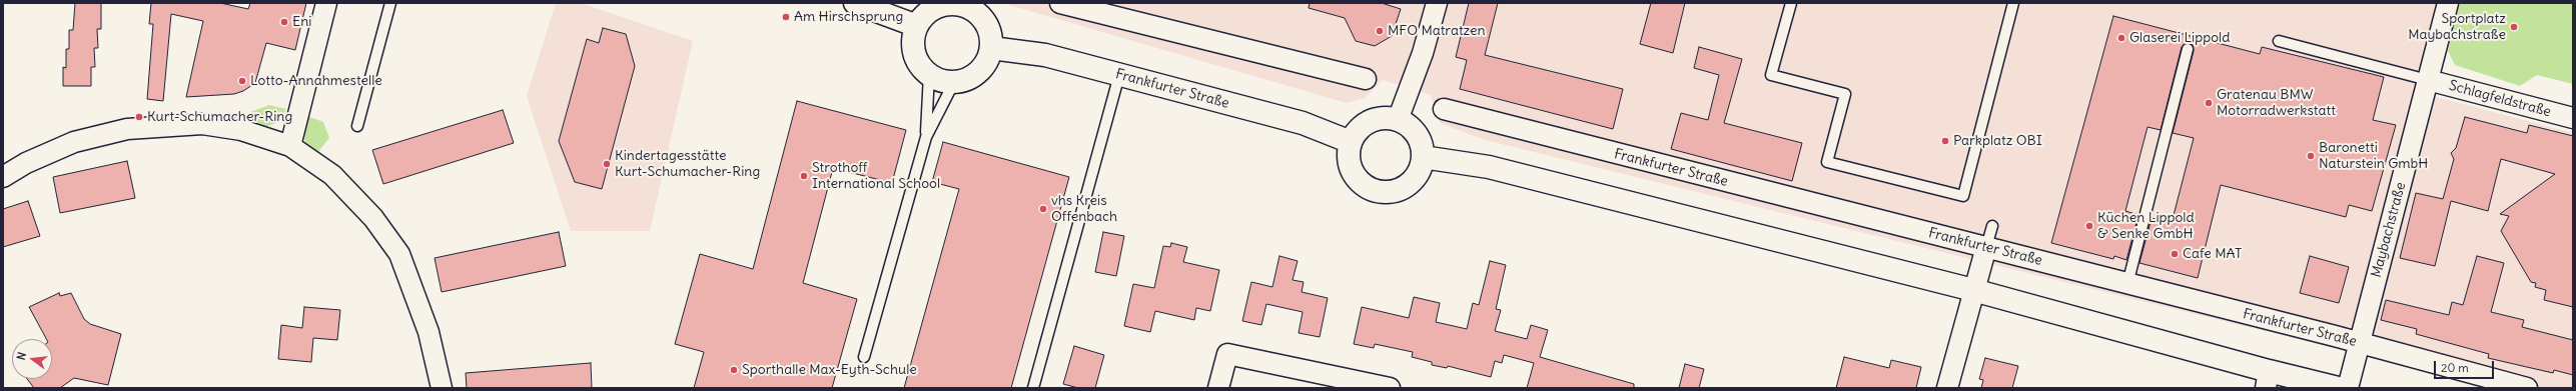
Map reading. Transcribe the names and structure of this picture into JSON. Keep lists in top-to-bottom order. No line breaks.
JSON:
{"streets":{"street":["Frankfurter Straße","Schlagfeldstraße","Maybachstraße"]},"crossings":[["Frankfurter Straße","Maybachstraße"],["Schlagfeldstraße","Maybachstraße"]],"places":["Am Hirschsprung","Eni","Sportplatz Maybachstraße","MFO Matratzen","Glaserei Lippold","Lotto-Annahmestelle","Gratenau BMW Motorradwerkstatt","Kurt-Schumacher-Ring","Parkplatz OBI","Baronetti Naturstein GmbH","Kindertagesstätte Kurt-Schumacher-Ring","Strothoff International School","vhs Kreis Offenbach","Küchen Lippold & Senke GmbH","Cafe MAT","Sporthalle Max-Eyth-Schule"],"scale_bar":"20 m","north":"left"}
